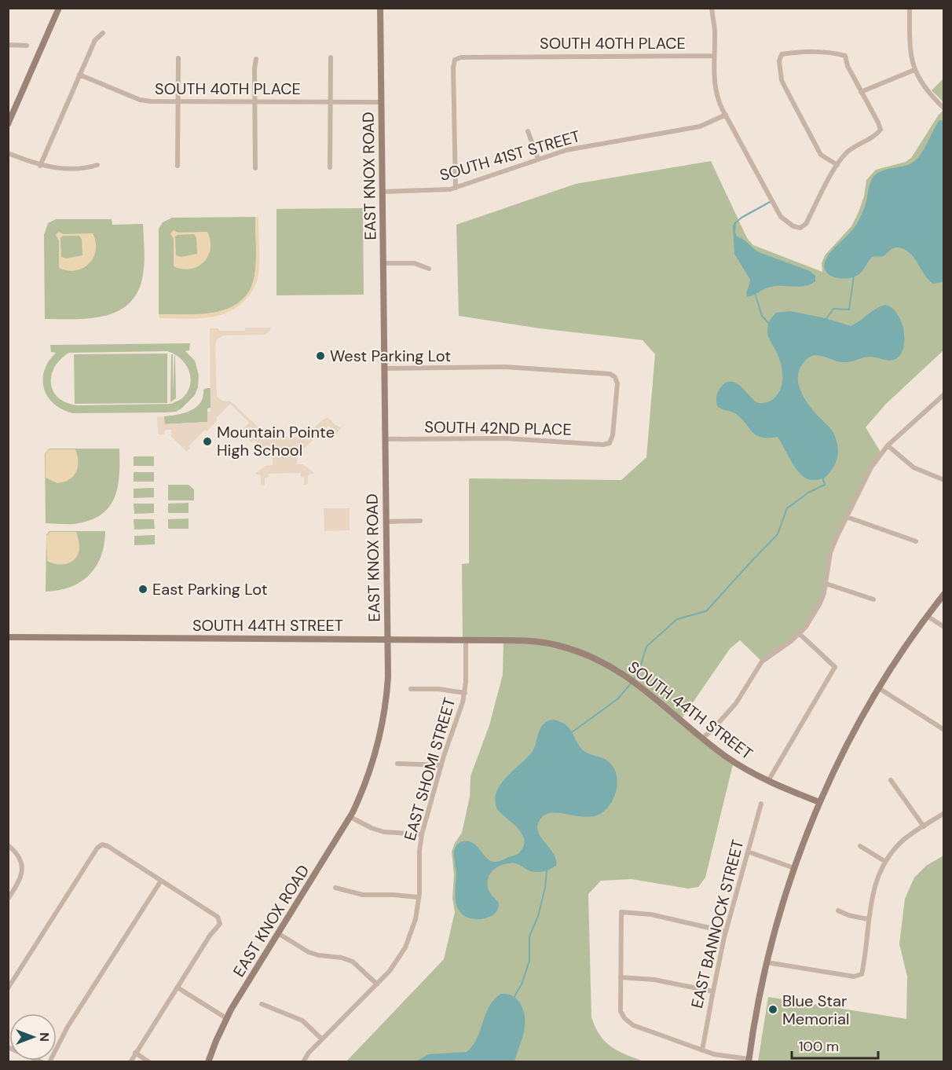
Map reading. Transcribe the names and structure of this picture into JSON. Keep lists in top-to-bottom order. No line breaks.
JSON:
{"streets":{"street":["SOUTH 40TH PLACE","SOUTH 41ST STREET","EAST KNOX ROAD","SOUTH 42ND PLACE","SOUTH 44TH STREET","EAST SHOMI STREET","EAST BANNOCK STREET"]},"crossings":[["SOUTH 40TH PLACE","SOUTH 41ST STREET"],["SOUTH 40TH PLACE","EAST KNOX ROAD"],["SOUTH 41ST STREET","EAST KNOX ROAD"],["EAST KNOX ROAD","SOUTH 42ND PLACE"],["EAST KNOX ROAD","SOUTH 44TH STREET"],["SOUTH 44TH STREET","EAST SHOMI STREET"]],"places":["West Parking Lot","Mountain Pointe High School","East Parking Lot","Blue Star Memorial"],"scale_bar":"100 m","north":"right"}
